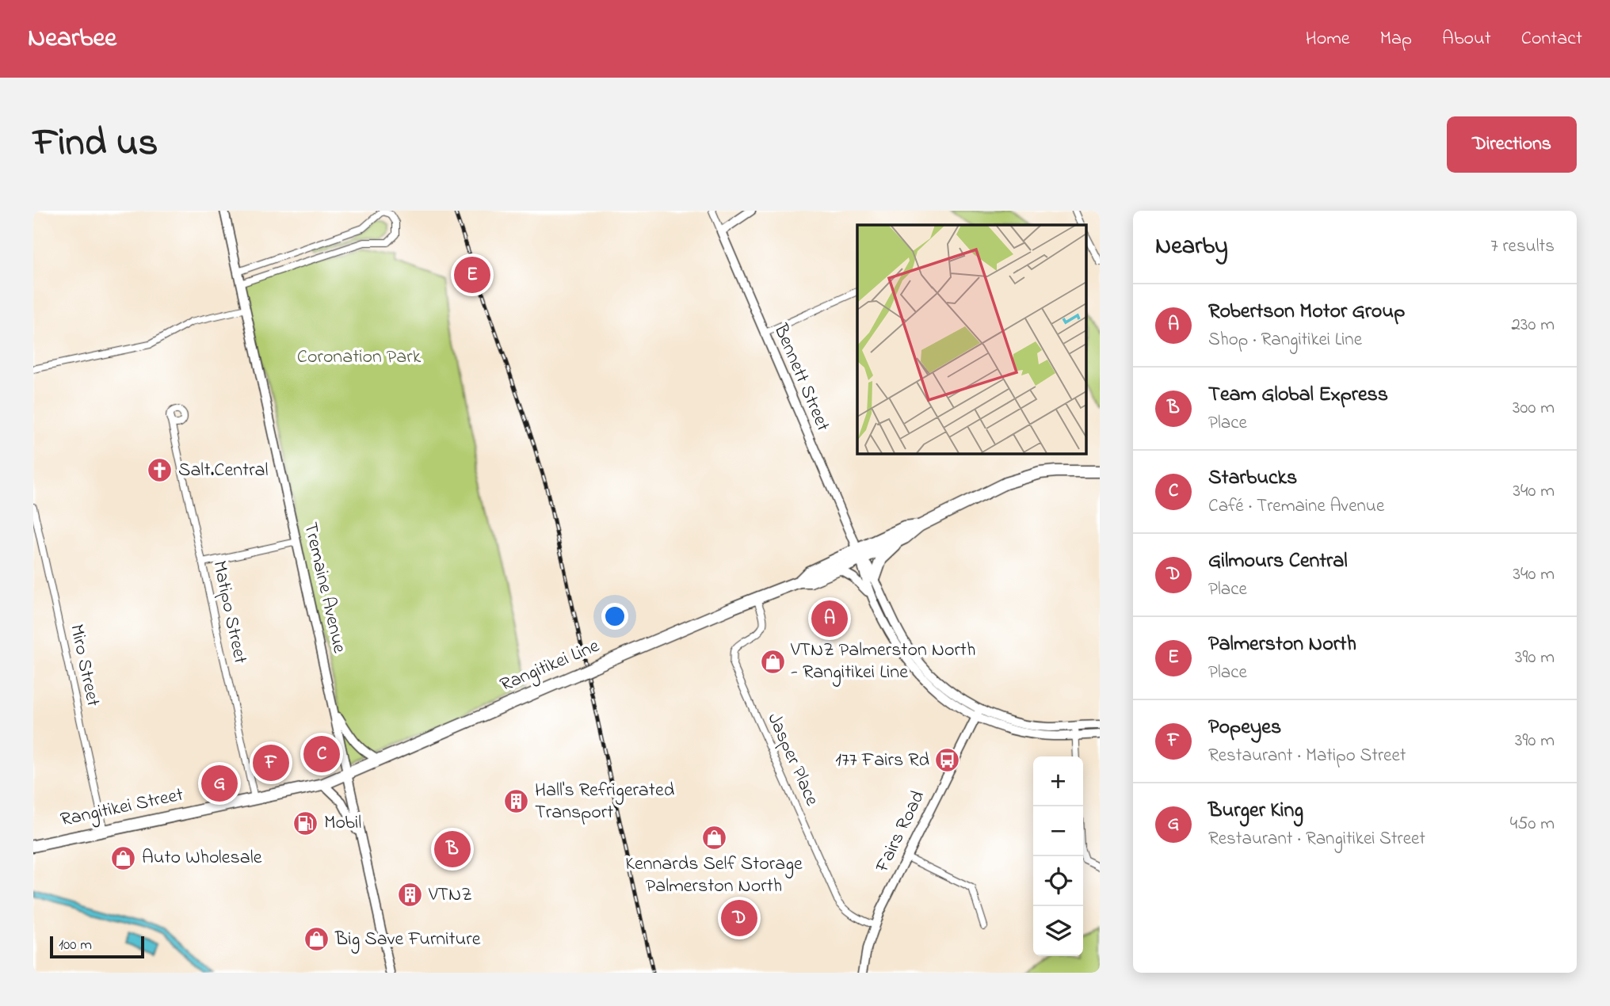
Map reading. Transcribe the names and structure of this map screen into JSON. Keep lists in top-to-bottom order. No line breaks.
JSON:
{"streets":{"highway":["Rangitikei Line","Rangitikei Street"],"main road":["Bennett Street","Tremaine Avenue","Fairs Road"],"street":["Matipo Street","Miro Street","Jasper Place"]},"crossings":[["Bennett Street","Rangitikei Line"],["Tremaine Avenue","Rangitikei Line"],["Tremaine Avenue","Rangitikei Street"],["Matipo Street","Rangitikei Street"],["Miro Street","Rangitikei Street"],["Rangitikei Line","Jasper Place"],["Rangitikei Line","Rangitikei Street"],["Jasper Place","Fairs Road"]],"parks":["Coronation Park"],"places":{"church":["Salt.Central"],"shop":["VTNZ Palmerston North - Rangitikei Line","Kennards Self Storage Palmerston North","Auto Wholesale","Big Save Furniture"],"bus stop":["177 Fairs Rd"],"building":["Hall's Refrigerated Transport","VTNZ"],"fuel station":["Mobil"]},"scale_bar":"100 m","page":{"header":"Nearbee","nav":["Home","Map","About","Contact"],"title":"Find us","buttons":"Directions","heading":["Nearby","7 results"],"pins":["E","A","C","F","G","B","D"],"list":[{"mark":"A","name":"Robertson Motor Group","note":"Shop · Rangitikei Line","value":"230 m"},{"mark":"B","name":"Team Global Express","note":"Place","value":"300 m"},{"mark":"C","name":"Starbucks","note":"Café · Tremaine Avenue","value":"340 m"},{"mark":"D","name":"Gilmours Central","note":"Place","value":"340 m"},{"mark":"E","name":"Palmerston North","note":"Place","value":"390 m"},{"mark":"F","name":"Popeyes","note":"Restaurant · Matipo Street","value":"390 m"},{"mark":"G","name":"Burger King","note":"Restaurant · Rangitikei Street","value":"450 m"}],"map_buttons":["+","−"],"scale":"100 m"}}
